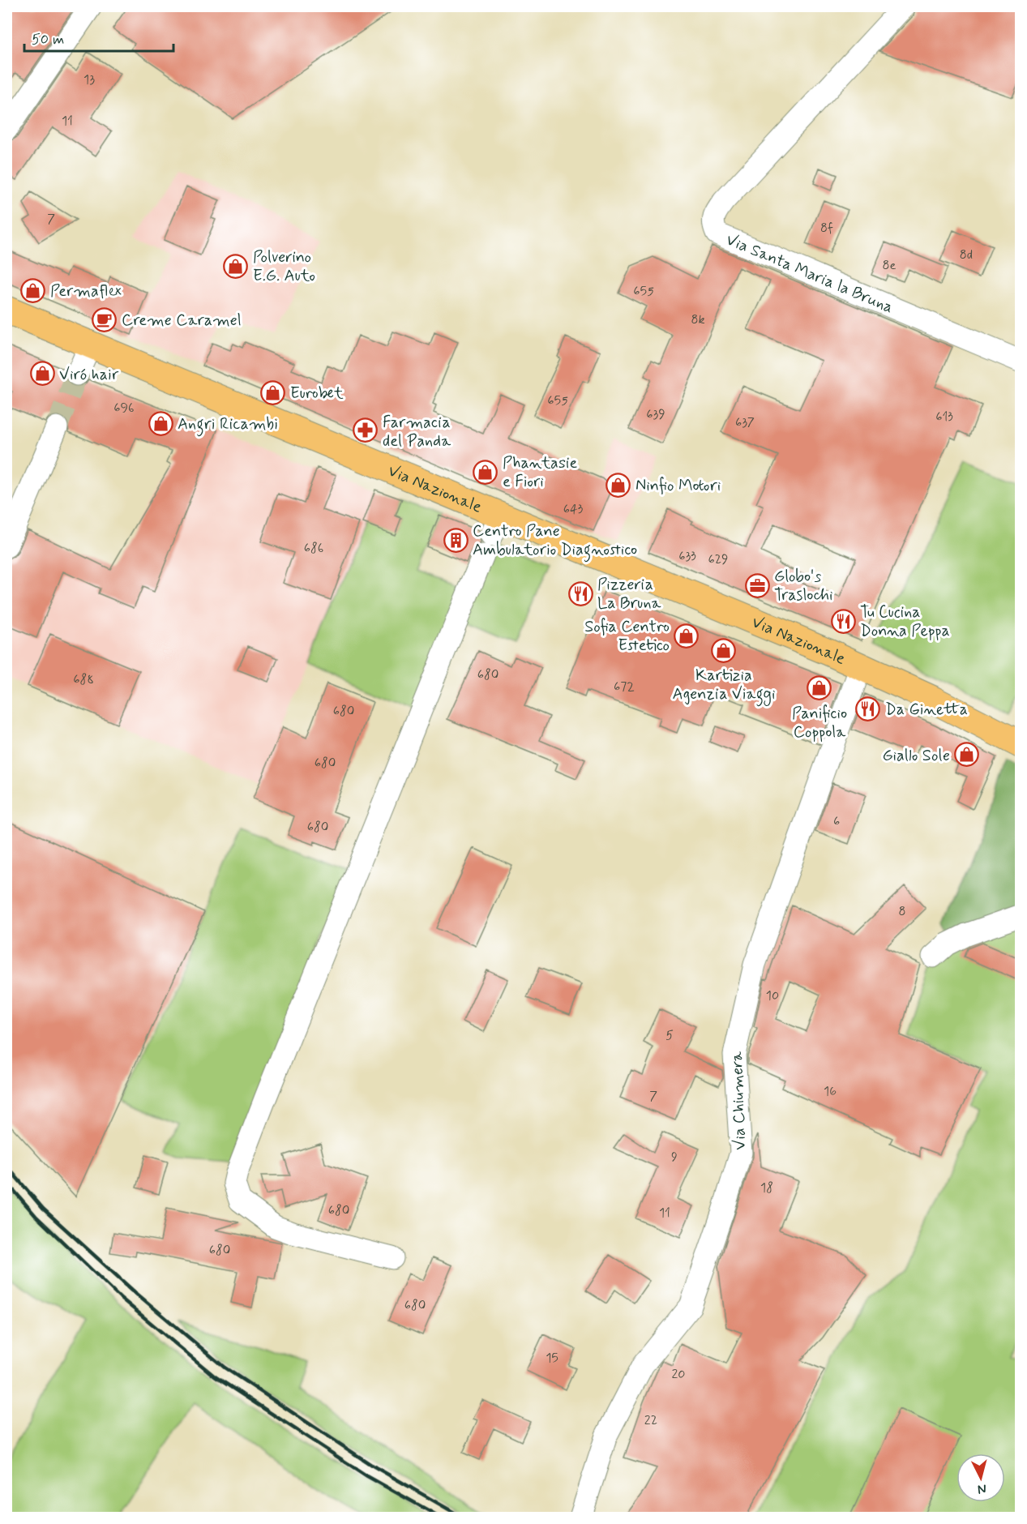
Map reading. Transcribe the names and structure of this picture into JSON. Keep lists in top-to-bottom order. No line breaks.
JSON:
{"streets":{"main road":["Via Nazionale"],"street":["Via Santa Maria la Bruna","Via Chiumera"]},"crossings":[["Via Nazionale","Via Chiumera"]],"places":{"shop":["Polverino E.G. Auto","Permaflex","Viró hair","Eurobet","Angri Ricambi","Phantasie e Fiori","Ninfio Motori","Sofia Centro Estetico","Kartizia Agenzia Viaggi","Panificio Coppola","Giallo Sole"],"cafe":["Creme Caramel"],"pharmacy":["Farmacia del Panda"],"building":["Centro Pane Ambulatorio Diagnostico"],"office":["Globo's Traslochi"],"restaurant":["Pizzeria La Bruna","Tu Cucina Donna Peppa","Da Ginetta"]},"house_numbers":["13","11","7","8f","8d","8e","655","8k","655","696","639","613","637","643","686","633","629","680","688","672","680","680","6","680","8","10","5","16","7","9","18","680","11","680","680","15","20","22"],"scale_bar":"50 m","north":"bottom"}
